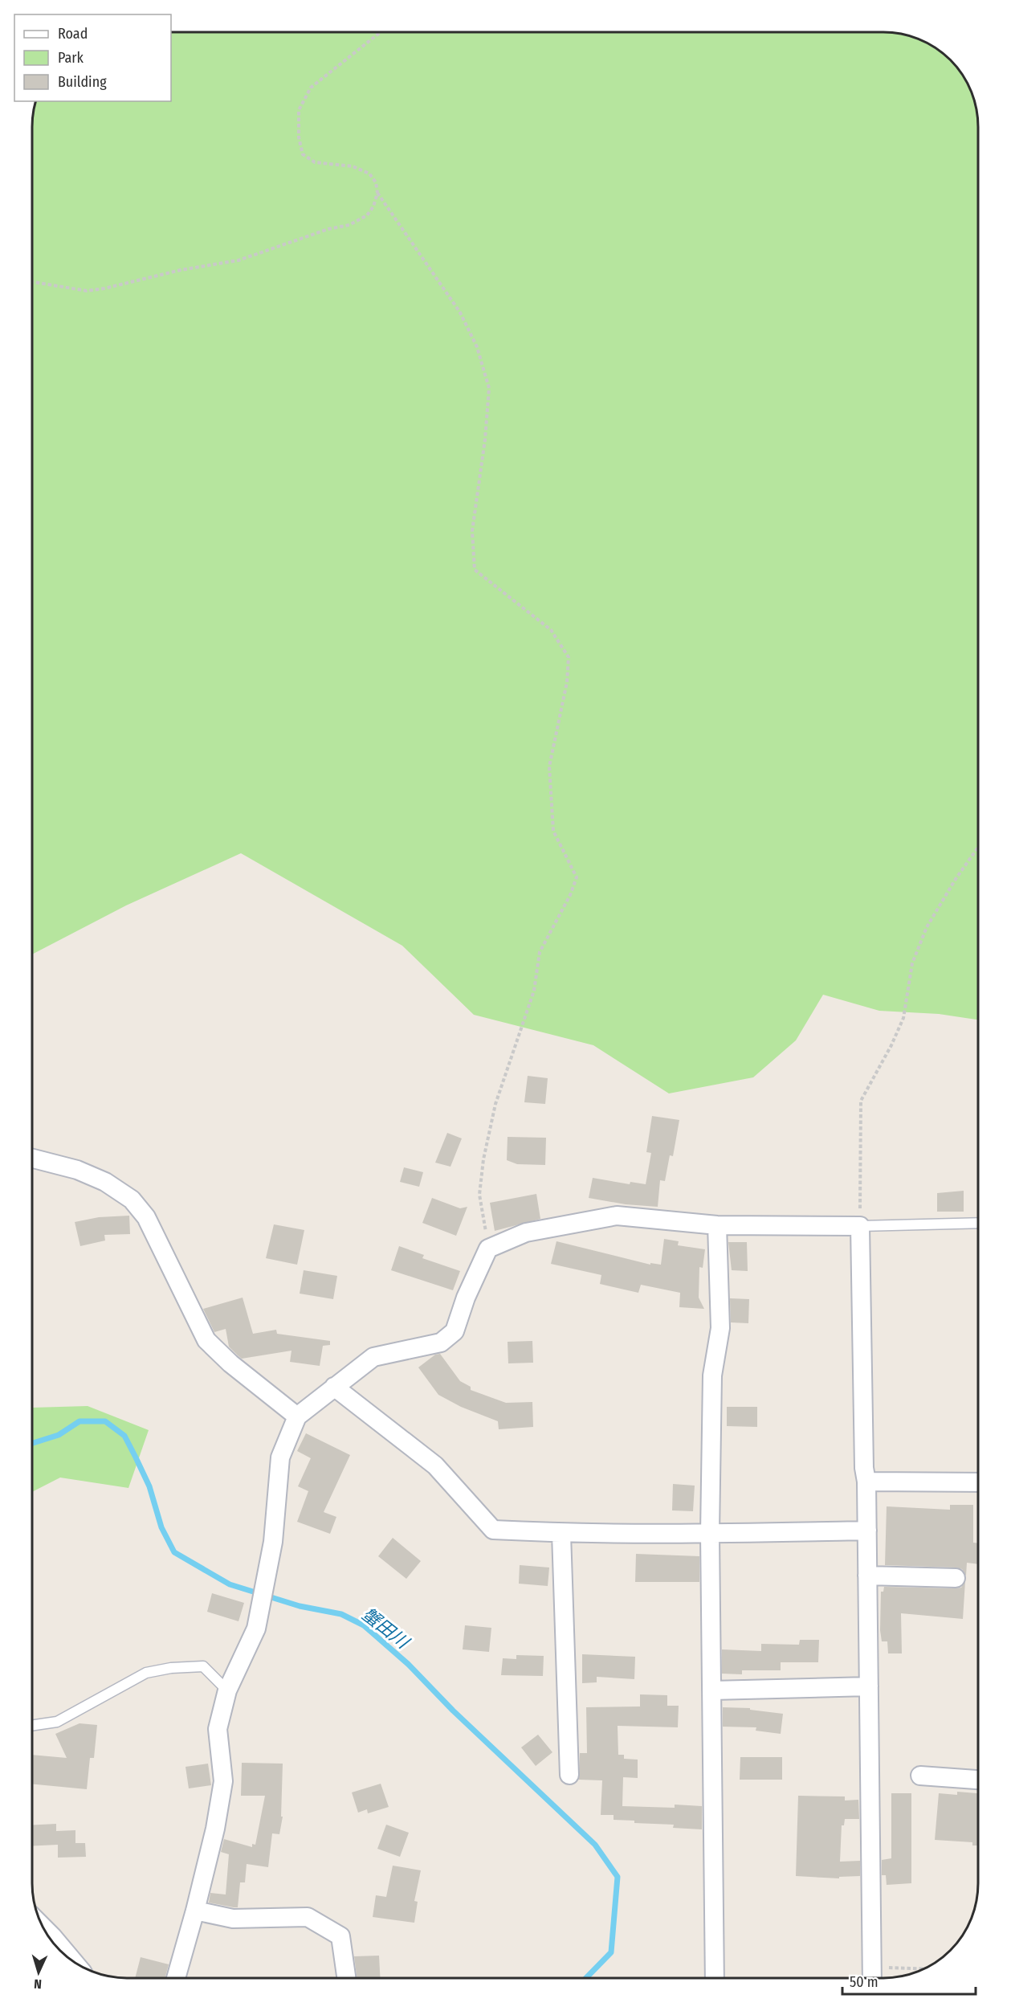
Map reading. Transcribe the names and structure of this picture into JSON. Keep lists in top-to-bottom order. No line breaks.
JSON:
{"water":["蟹田川"],"legend":["Road","Park","Building"],"scale_bar":"50 m","north":"bottom"}
